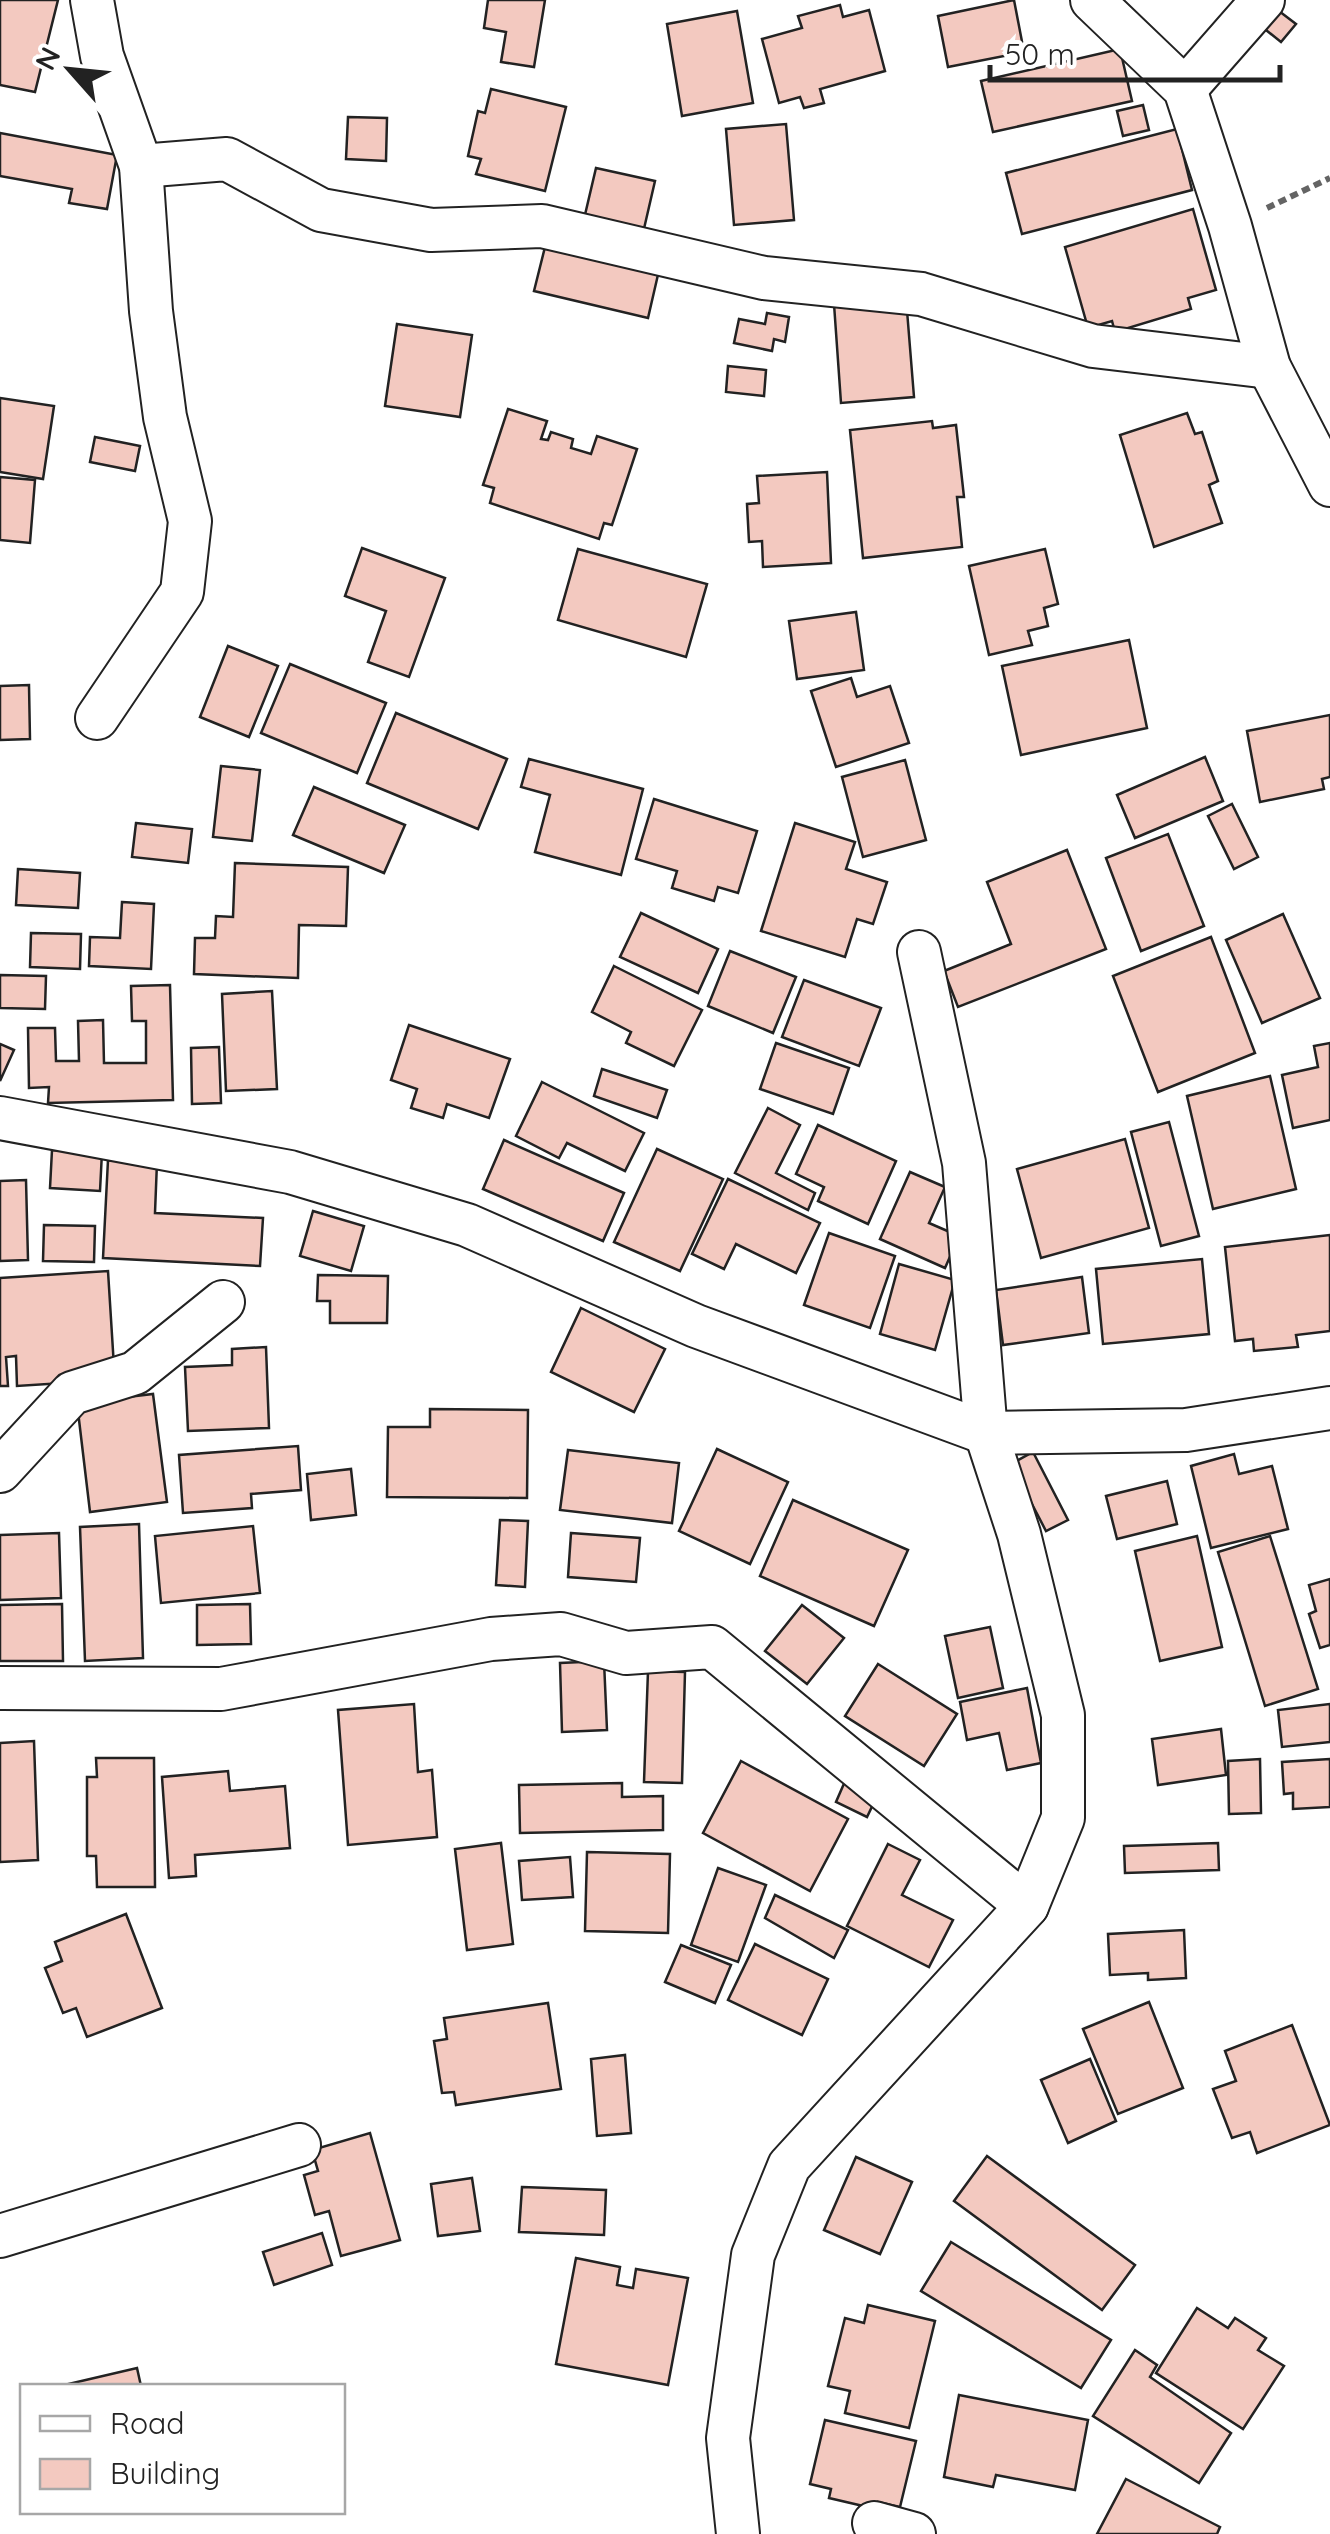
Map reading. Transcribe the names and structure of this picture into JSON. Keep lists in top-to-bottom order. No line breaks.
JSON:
{"legend":["Road","Building"],"scale_bar":"50 m","north":"top left"}
